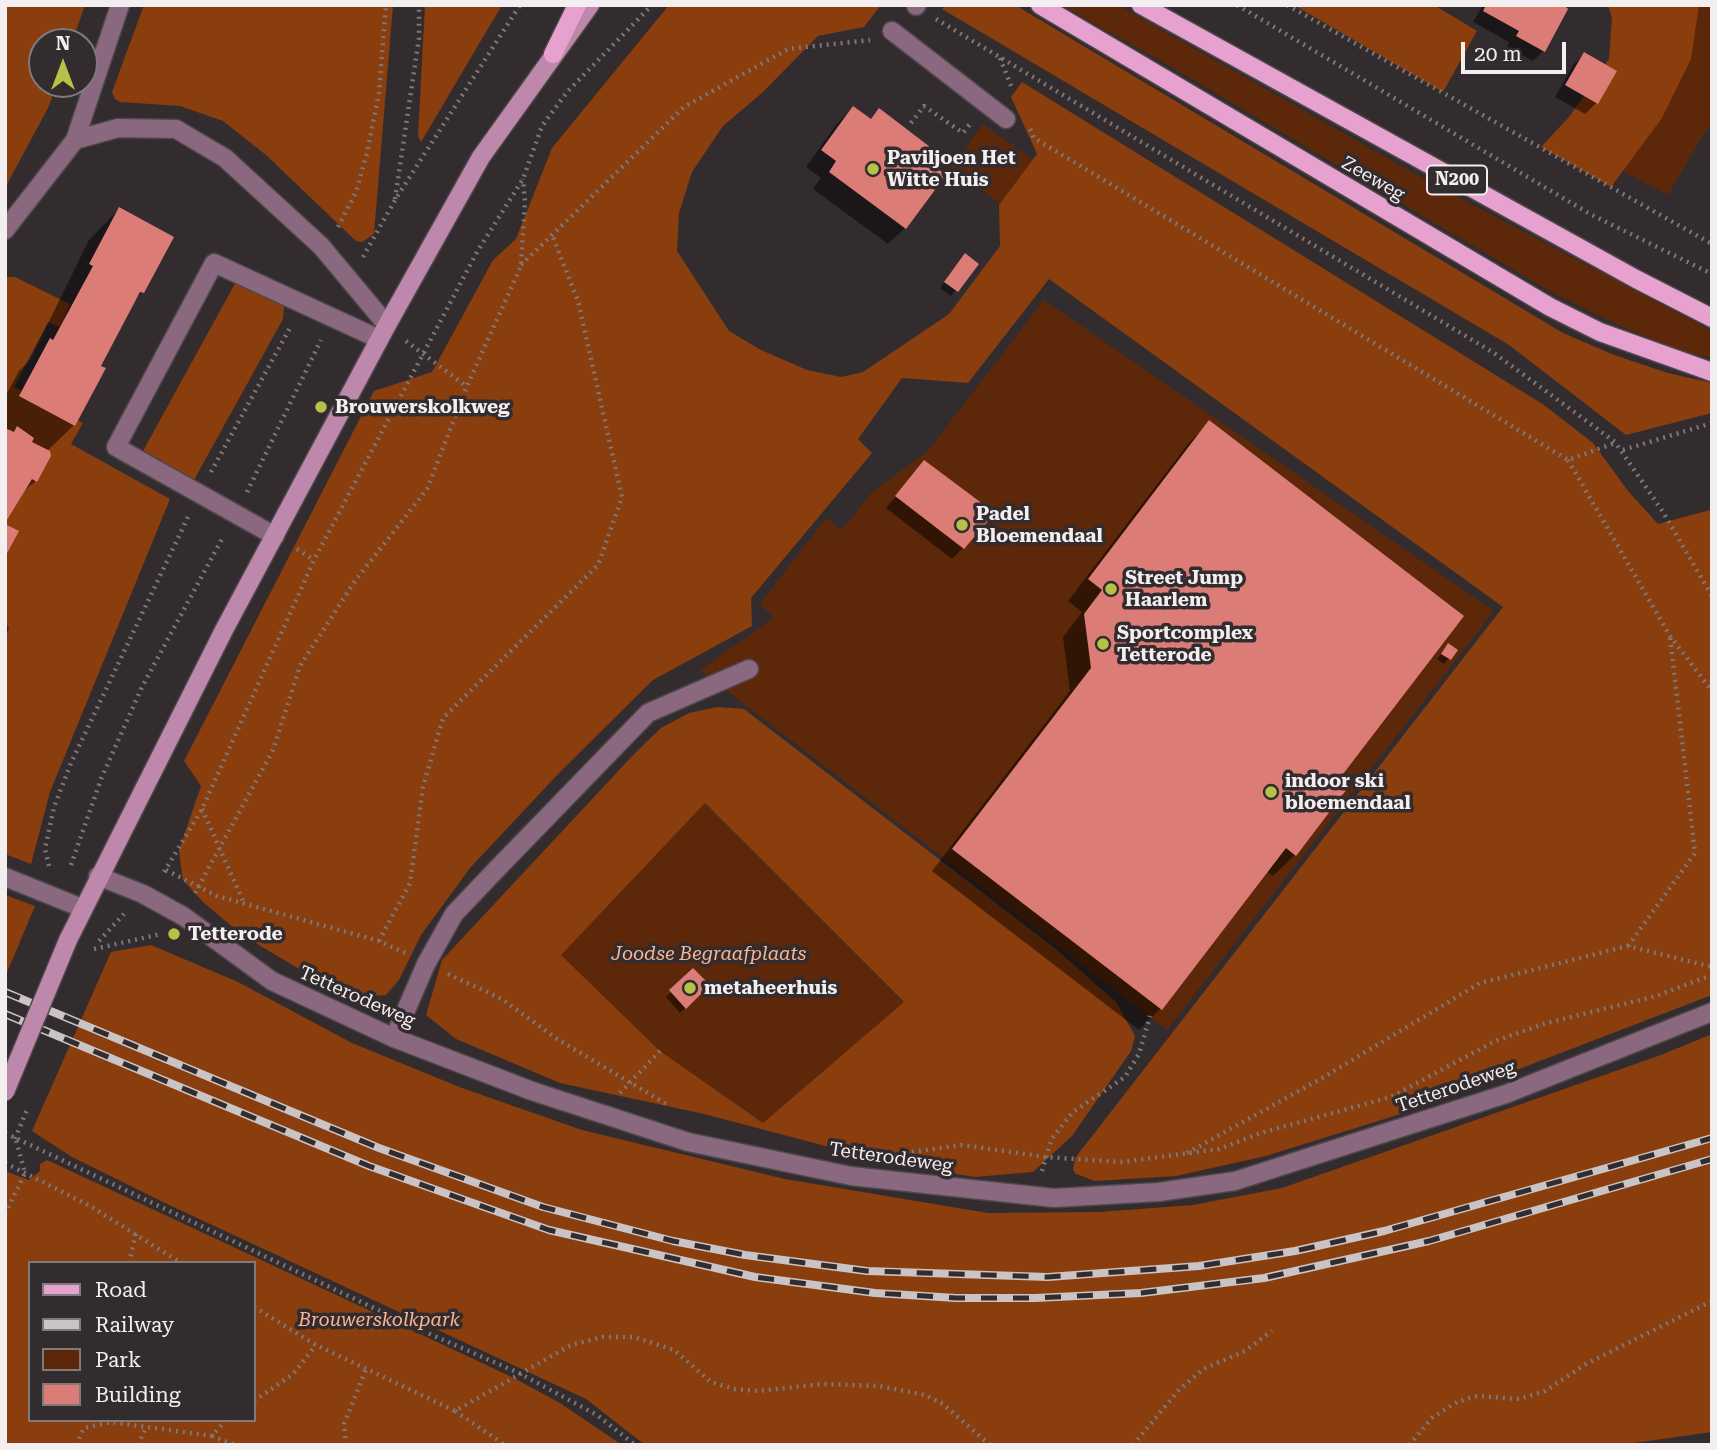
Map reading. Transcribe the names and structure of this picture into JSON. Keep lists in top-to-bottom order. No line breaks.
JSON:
{"streets":{"main road":["Zeeweg","N200"],"street":["Tetterodeweg"]},"parks":["Joodse Begraafplaats","Brouwerskolkpark"],"places":["Paviljoen Het Witte Huis","Brouwerskolkweg","Padel Bloemendaal","Street Jump Haarlem","Sportcomplex Tetterode","indoor ski bloemendaal","Tetterode","metaheerhuis"],"legend":["Road","Railway","Park","Building"],"scale_bar":"20 m","north":"top"}
